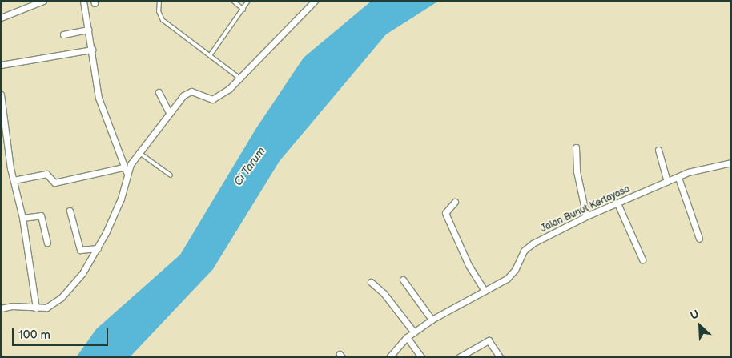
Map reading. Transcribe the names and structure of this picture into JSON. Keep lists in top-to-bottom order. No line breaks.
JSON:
{"streets":{"street":["Jalan Bunut Kertayasa"]},"water":["Ci Tarum"],"scale_bar":"100 m","north":"top left"}
